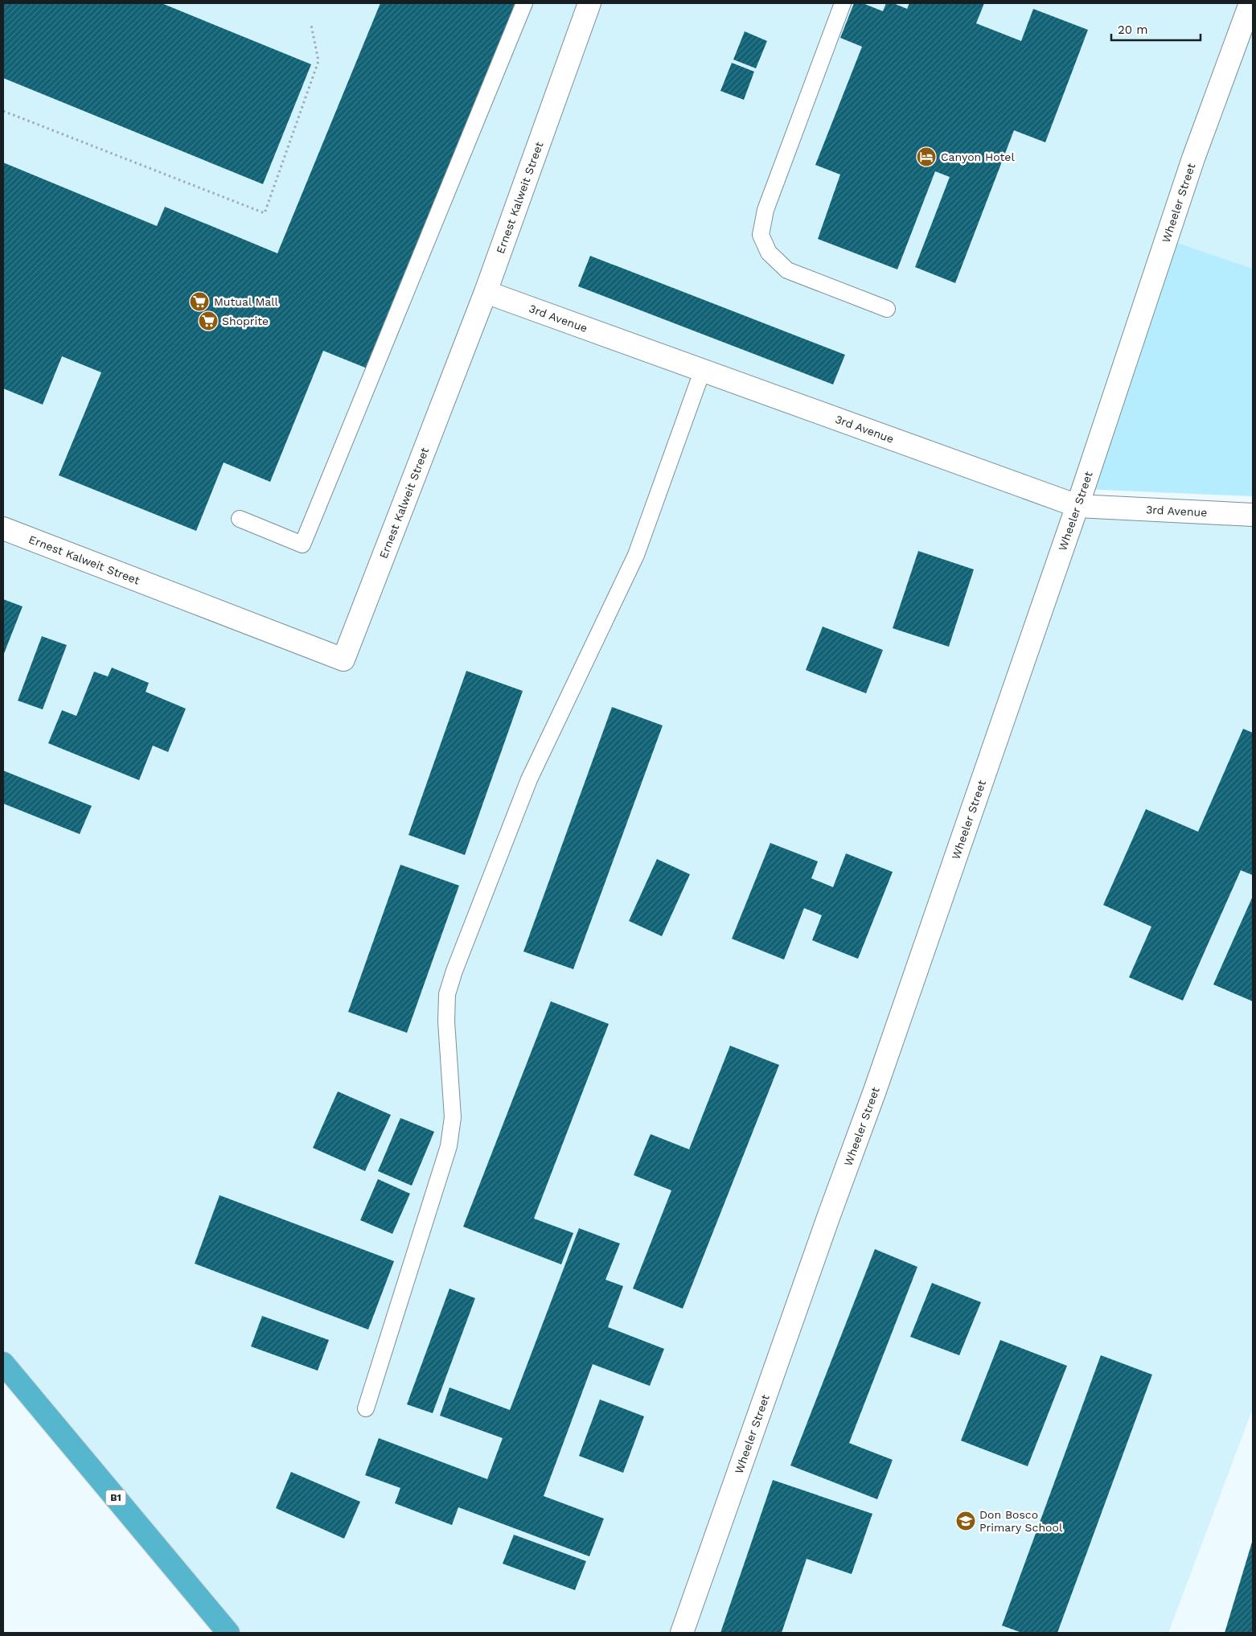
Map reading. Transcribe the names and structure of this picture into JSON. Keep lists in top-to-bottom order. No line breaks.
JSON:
{"streets":{"highway":["B1"],"street":["Ernest Kalweit Street","Wheeler Street","3rd Avenue"]},"crossings":[["Ernest Kalweit Street","3rd Avenue"],["Wheeler Street","3rd Avenue"]],"places":{"hotel":["Canyon Hotel"],"supermarket":["Mutual Mall","Shoprite"],"school or university":["Don Bosco Primary School"]},"scale_bar":"20 m"}
